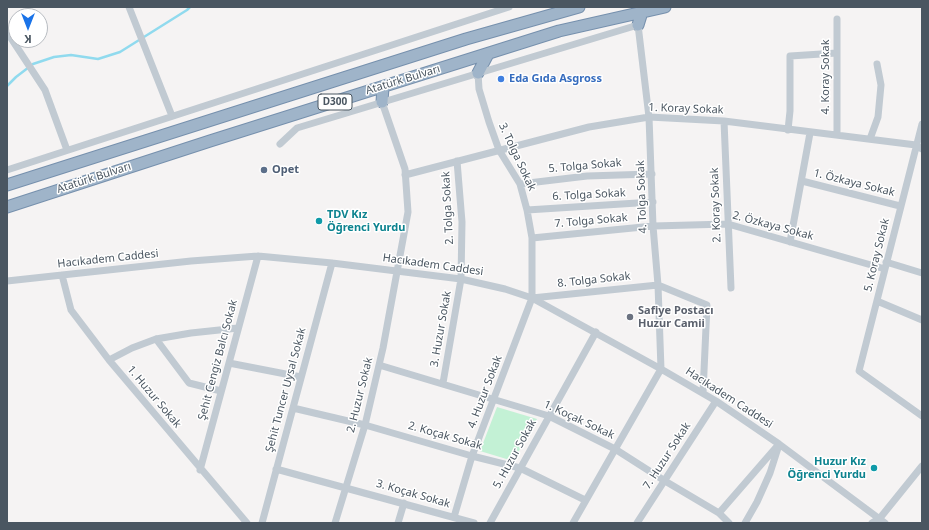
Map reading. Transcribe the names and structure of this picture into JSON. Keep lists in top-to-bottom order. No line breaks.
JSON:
{"streets":{"highway":["Atatürk Bulvarı","D300"],"street":["4. Koray Sokak","1. Koray Sokak","3. Tolga Sokak","5. Tolga Sokak","1. Özkaya Sokak","6. Tolga Sokak","4. Tolga Sokak","2. Koray Sokak","2. Tolga Sokak","7. Tolga Sokak","2. Özkaya Sokak","5. Koray Sokak","Hacıkadem Caddesi","8. Tolga Sokak","3. Huzur Sokak","Şehit Cengiz Balcı Sokak","Şehit Tuncer Uysal Sokak","4. Huzur Sokak","2. Huzur Sokak","1. Huzur Sokak","1. Koçak Sokak","2. Koçak Sokak","5. Huzur Sokak","7. Huzur Sokak","3. Koçak Sokak"]},"crossings":[["4. Koray Sokak","1. Koray Sokak"],["1. Koray Sokak","3. Tolga Sokak"],["1. Koray Sokak","4. Tolga Sokak"],["1. Koray Sokak","2. Koray Sokak"],["1. Koray Sokak","2. Tolga Sokak"],["1. Koray Sokak","5. Koray Sokak"],["1. Koray Sokak","2. Huzur Sokak"],["3. Tolga Sokak","5. Tolga Sokak"],["3. Tolga Sokak","6. Tolga Sokak"],["3. Tolga Sokak","7. Tolga Sokak"],["3. Tolga Sokak","Hacıkadem Caddesi"],["3. Tolga Sokak","8. Tolga Sokak"],["3. Tolga Sokak","4. Huzur Sokak"],["5. Tolga Sokak","4. Tolga Sokak"],["1. Özkaya Sokak","5. Koray Sokak"],["6. Tolga Sokak","4. Tolga Sokak"],["4. Tolga Sokak","7. Tolga Sokak"],["4. Tolga Sokak","2. Özkaya Sokak"],["4. Tolga Sokak","Hacıkadem Caddesi"],["4. Tolga Sokak","8. Tolga Sokak"],["2. Koray Sokak","2. Özkaya Sokak"],["2. Tolga Sokak","Hacıkadem Caddesi"],["2. Tolga Sokak","3. Huzur Sokak"],["7. Tolga Sokak","2. Özkaya Sokak"],["2. Özkaya Sokak","5. Koray Sokak"],["Hacıkadem Caddesi","8. Tolga Sokak"],["Hacıkadem Caddesi","3. Huzur Sokak"],["Hacıkadem Caddesi","Şehit Cengiz Balcı Sokak"],["Hacıkadem Caddesi","Şehit Tuncer Uysal Sokak"],["Hacıkadem Caddesi","4. Huzur Sokak"],["Hacıkadem Caddesi","2. Huzur Sokak"],["Hacıkadem Caddesi","1. Huzur Sokak"],["Hacıkadem Caddesi","5. Huzur Sokak"],["Hacıkadem Caddesi","7. Huzur Sokak"],["8. Tolga Sokak","4. Huzur Sokak"],["3. Huzur Sokak","1. Koçak Sokak"],["Şehit Cengiz Balcı Sokak","1. Huzur Sokak"],["Şehit Tuncer Uysal Sokak","2. Koçak Sokak"],["Şehit Tuncer Uysal Sokak","3. Koçak Sokak"],["4. Huzur Sokak","1. Koçak Sokak"],["4. Huzur Sokak","2. Koçak Sokak"],["4. Huzur Sokak","3. Koçak Sokak"],["2. Huzur Sokak","1. Koçak Sokak"],["2. Huzur Sokak","2. Koçak Sokak"],["2. Huzur Sokak","3. Koçak Sokak"],["1. Koçak Sokak","5. Huzur Sokak"],["1. Koçak Sokak","7. Huzur Sokak"],["2. Koçak Sokak","5. Huzur Sokak"]],"places":["Eda Gıda Asgross","Opet","TDV Kız Öğrenci Yurdu","Safiye Postacı Huzur Camii","Huzur Kız Öğrenci Yurdu"],"north":"bottom"}
